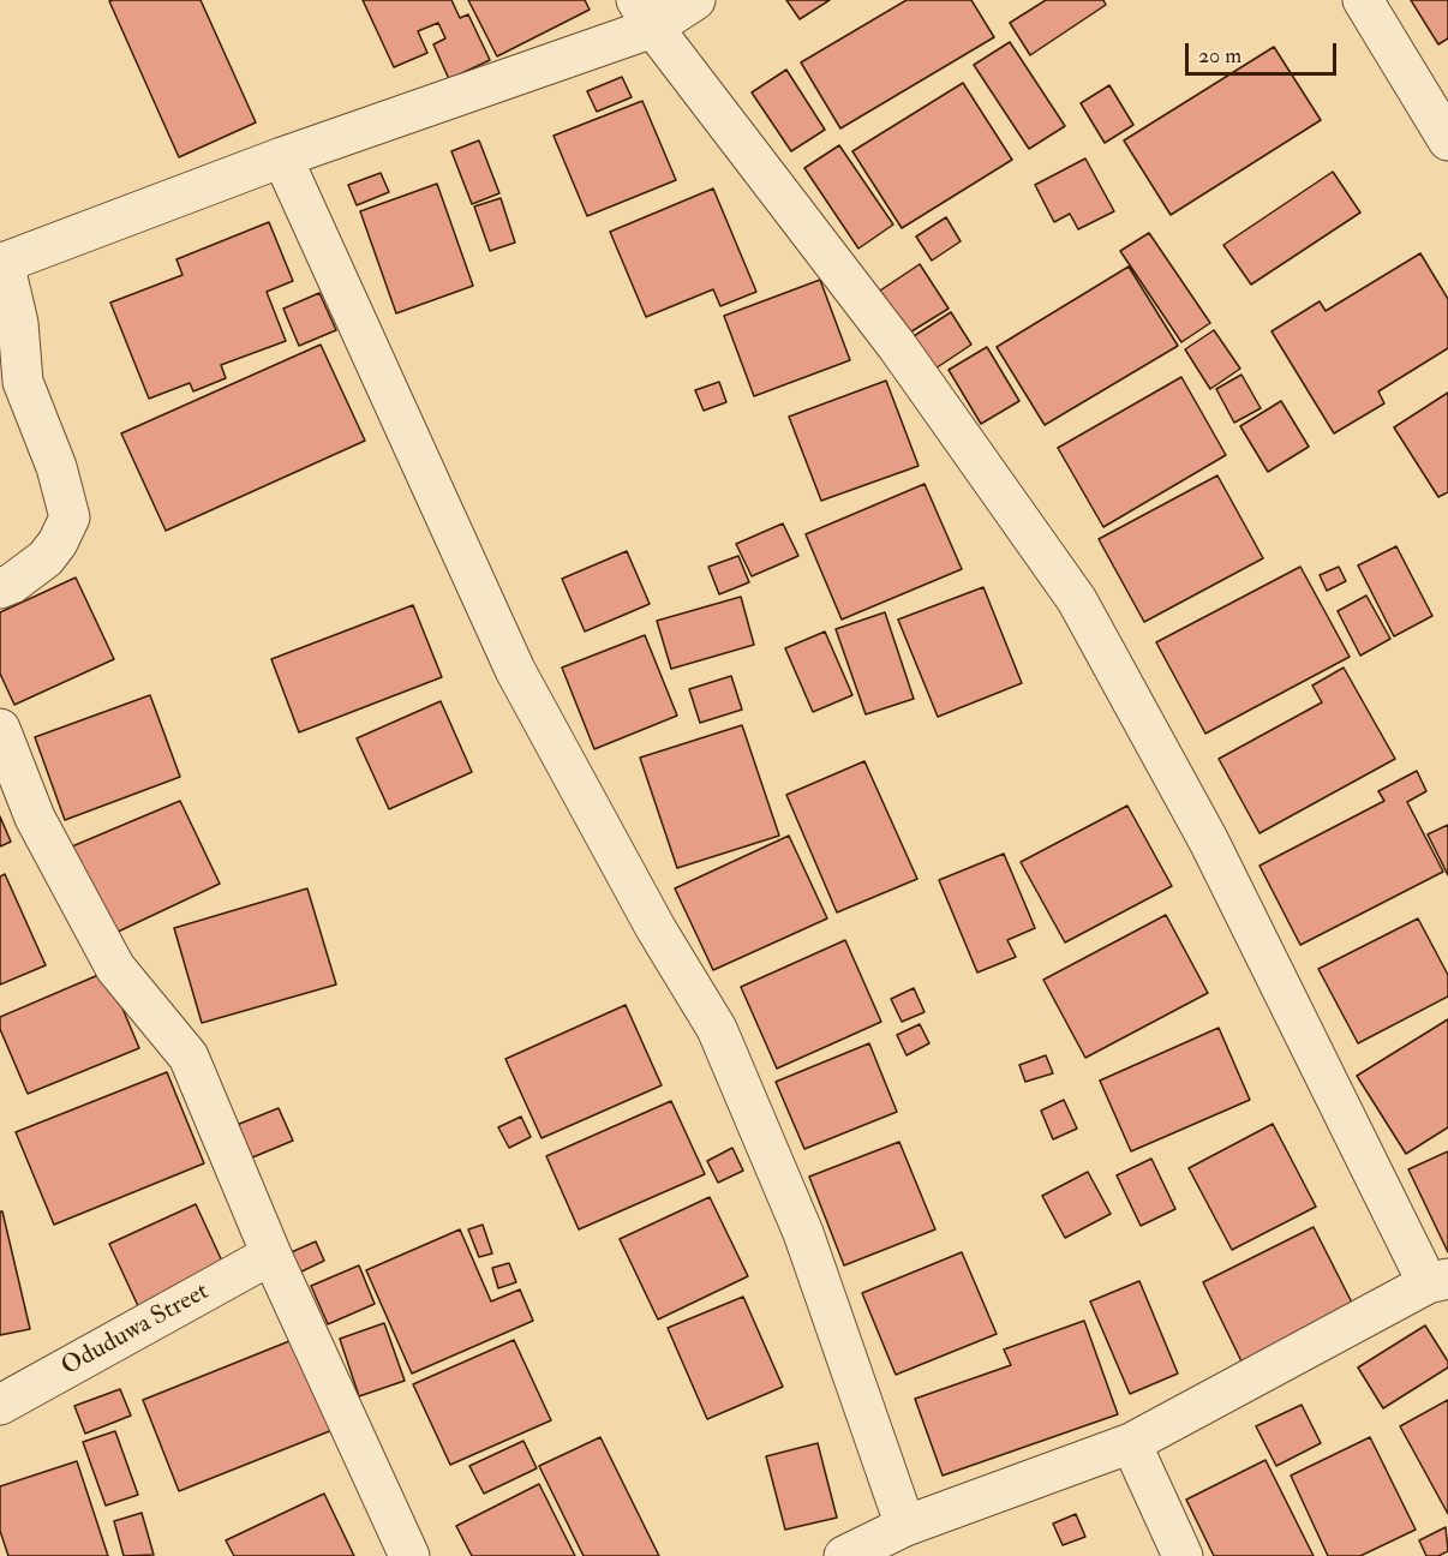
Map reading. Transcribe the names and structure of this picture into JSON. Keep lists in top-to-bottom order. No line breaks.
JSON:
{"streets":{"street":["Oduduwa Street"]},"scale_bar":"20 m"}
